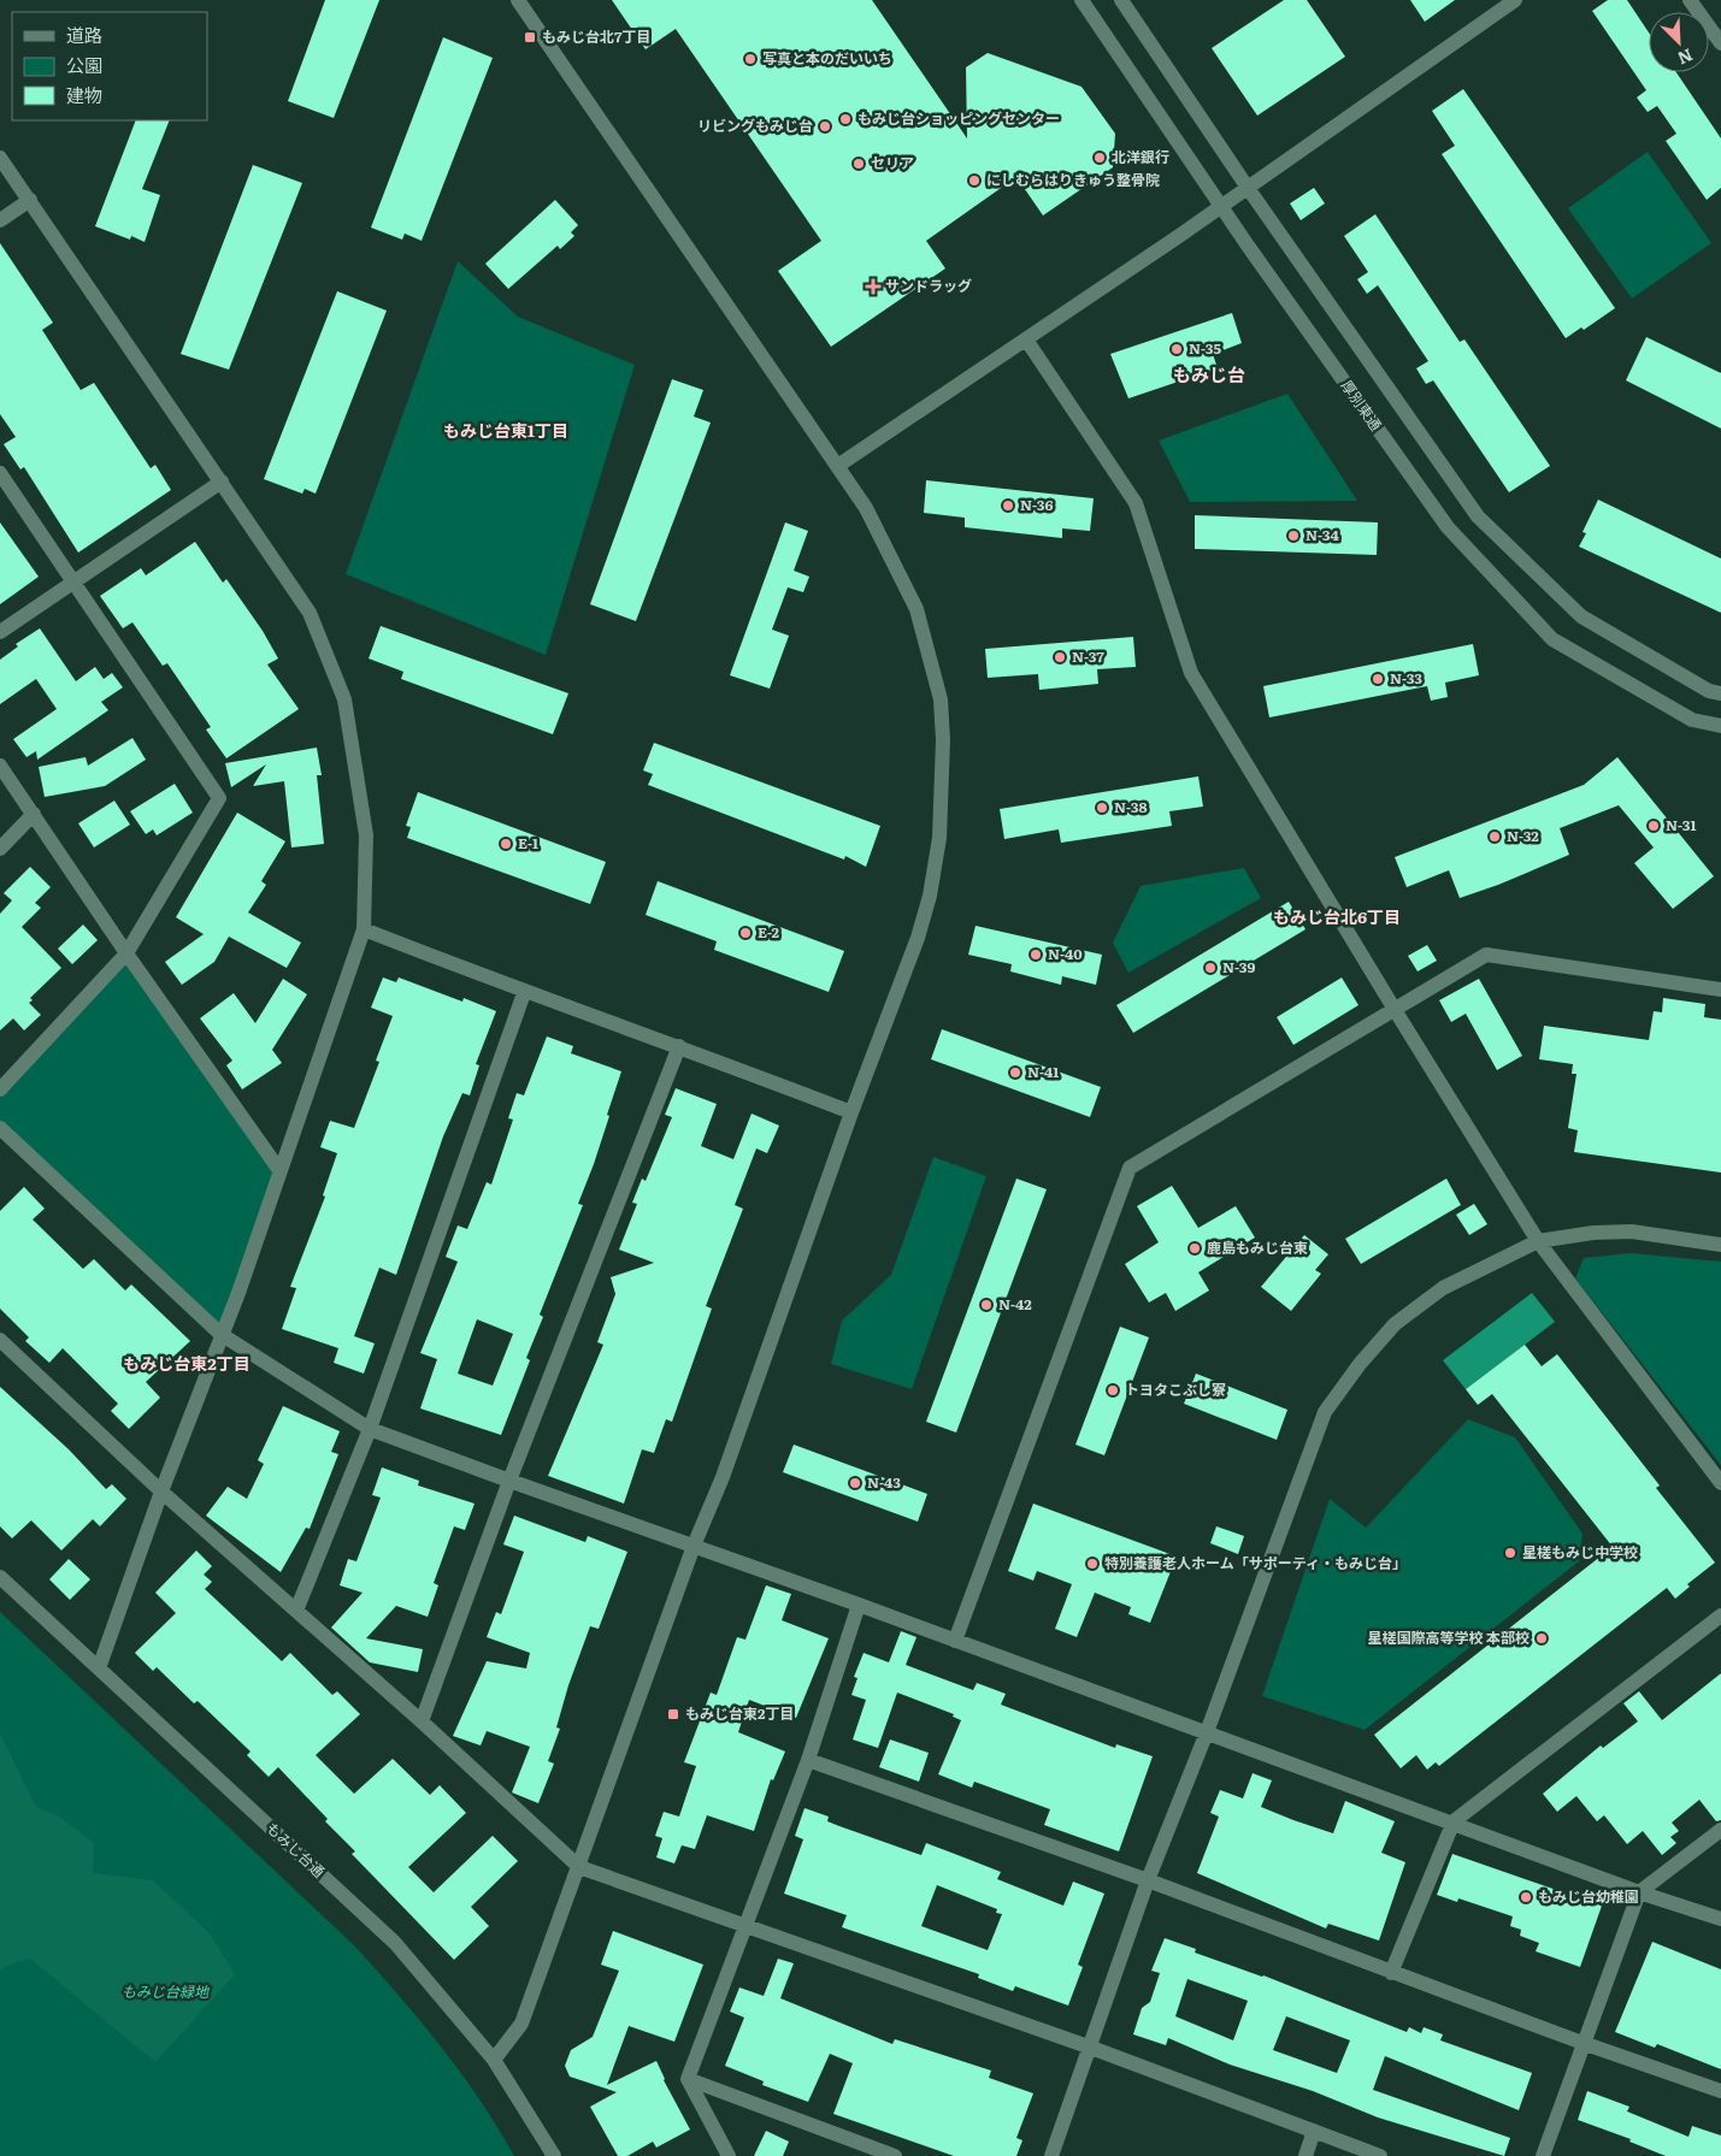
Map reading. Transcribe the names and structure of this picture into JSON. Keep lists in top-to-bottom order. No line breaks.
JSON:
{"streets":{"street":["厚別東通","もみじ台通"]},"districts":["もみじ台","もみじ台東1丁目","もみじ台北6丁目","もみじ台東2丁目"],"parks":["もみじ台緑地"],"places":{"transit":["もみじ台北7丁目","もみじ台東2丁目"],"other":["写真と本のだいいち","もみじ台ショッピングセンター","リビングもみじ台","北洋銀行","セリア","にしむらはりきゅう整骨院","N-35","N-36","N-34","N-37","N-33","N-38","N-31","N-32","E-1","E-2","N-40","N-39","N-41","鹿島もみじ台東","N-42","トヨタこぶし寮","N-43","星槎もみじ中学校","特別養護老人ホーム「サポーティ・もみじ台」","星槎国際高等学校 本部校","もみじ台幼稚園"],"health":["サンドラッグ"]},"legend":["道路","公園","建物"],"north":"bottom right"}
